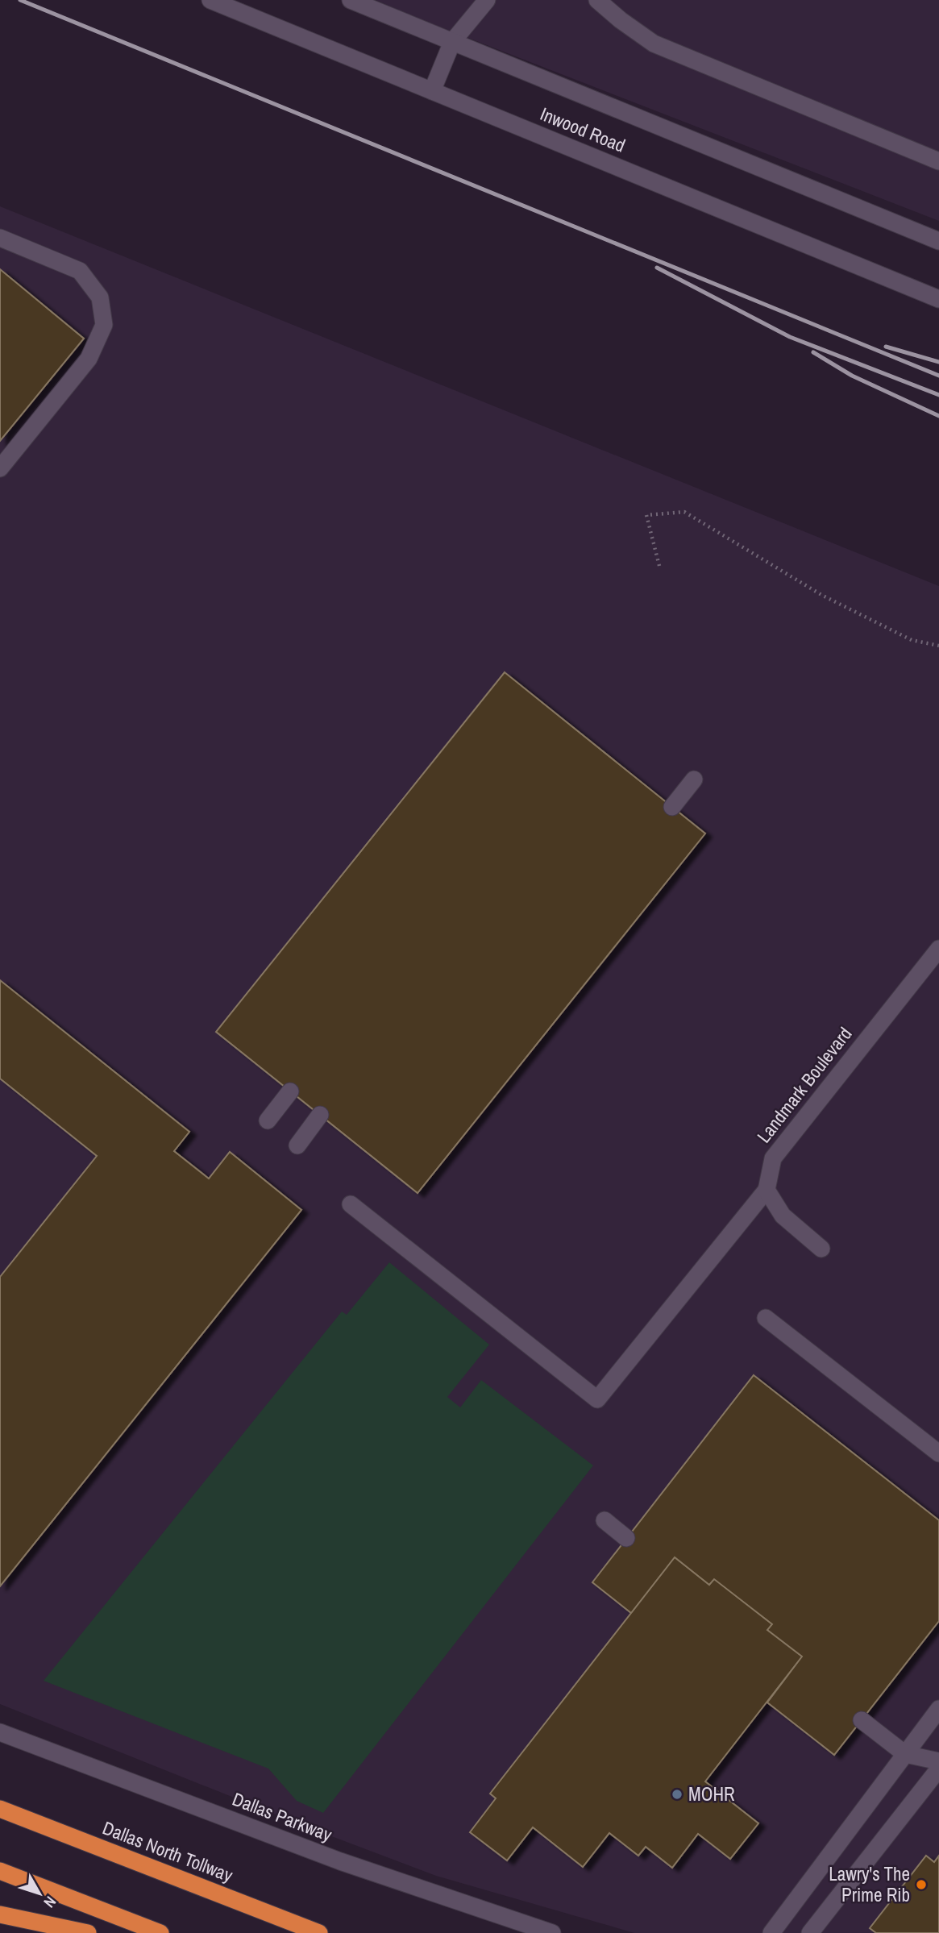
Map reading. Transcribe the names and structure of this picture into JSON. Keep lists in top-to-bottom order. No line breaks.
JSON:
{"streets":{"highway":["Dallas North Tollway"],"main road":["Inwood Road","Landmark Boulevard","Dallas Parkway"]},"places":["MOHR","Lawry's The Prime Rib"],"north":"bottom right"}
